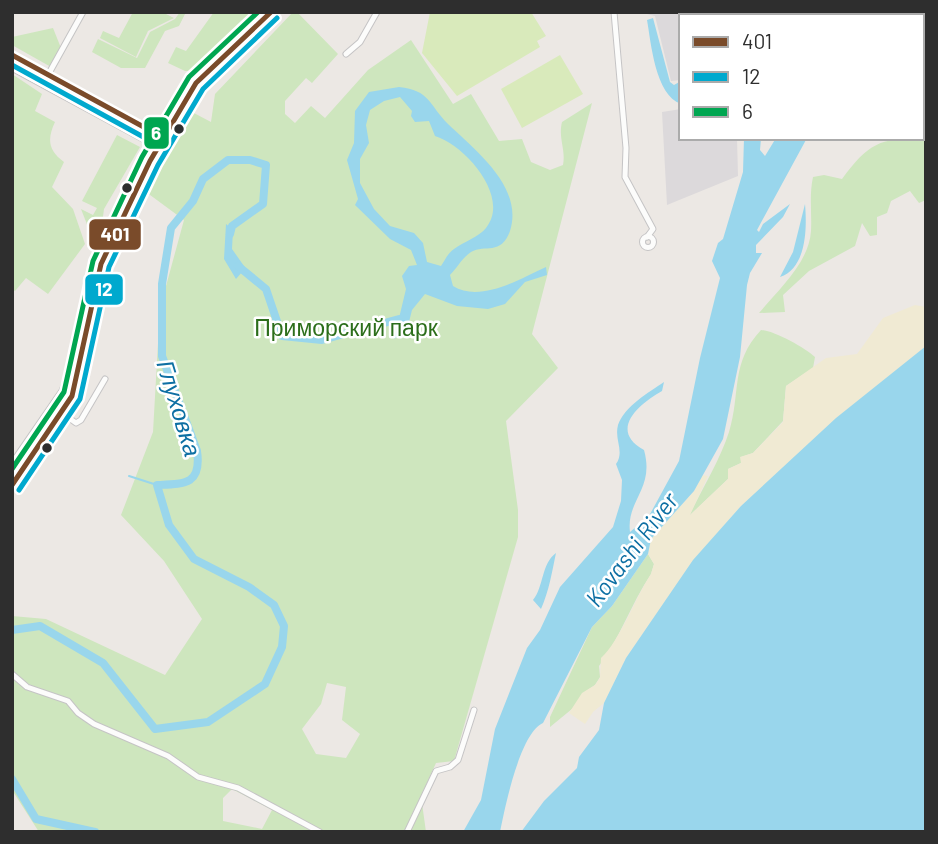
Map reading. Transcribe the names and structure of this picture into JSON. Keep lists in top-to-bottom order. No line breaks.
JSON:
{"water":["Глуховка","Kovashi River"],"parks":["Приморский парк"],"lines":["transit line 401","transit line 6","transit line 12"],"legend":["401","12","6"]}
